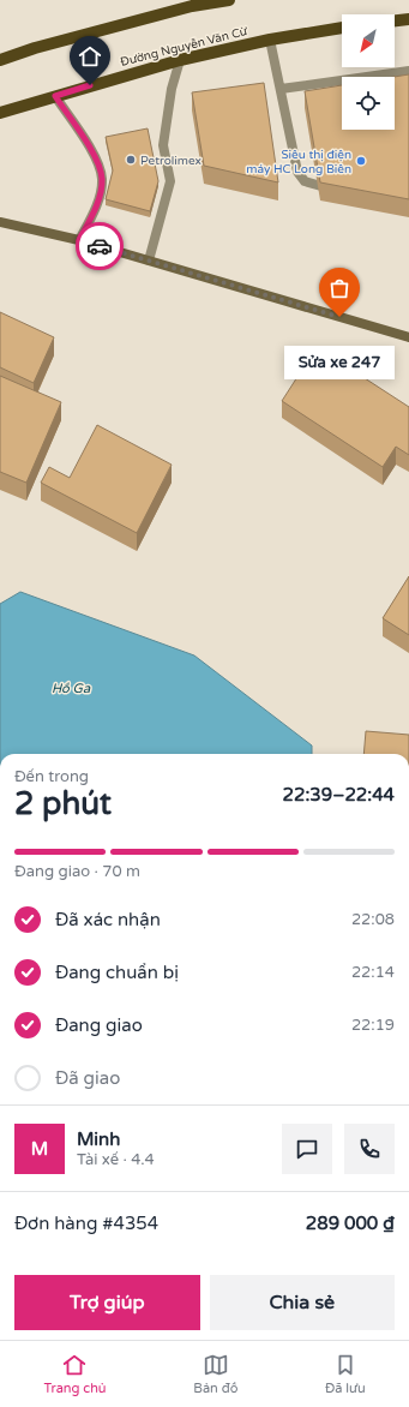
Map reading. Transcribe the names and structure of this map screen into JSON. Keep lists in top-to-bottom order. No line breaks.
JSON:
{"streets":{"main road":["Đường Nguyễn Văn Cừ"]},"water":["Hồ Ga"],"places":["Petrolimex","Siêu thị điện máy HC Long Biên","Sửa xe 247"],"north":"bottom left","page":{"bubble":"Sửa xe 247","heading":["2 phút","Đến trong","22:39–22:44"],"panel":["Minh","Tài xế · 4.4","Đơn hàng #4354","289 000 ₫"],"bar":"Đang giao · 70 m","list":[["Đã xác nhận","22:08"],["Đang chuẩn bị","22:14"],["Đang giao","22:19"],"Đã giao"],"round":"M","buttons":["Trợ giúp","Chia sẻ"],"tabs":["Trang chủ","Bản đồ","Đã lưu"]}}
